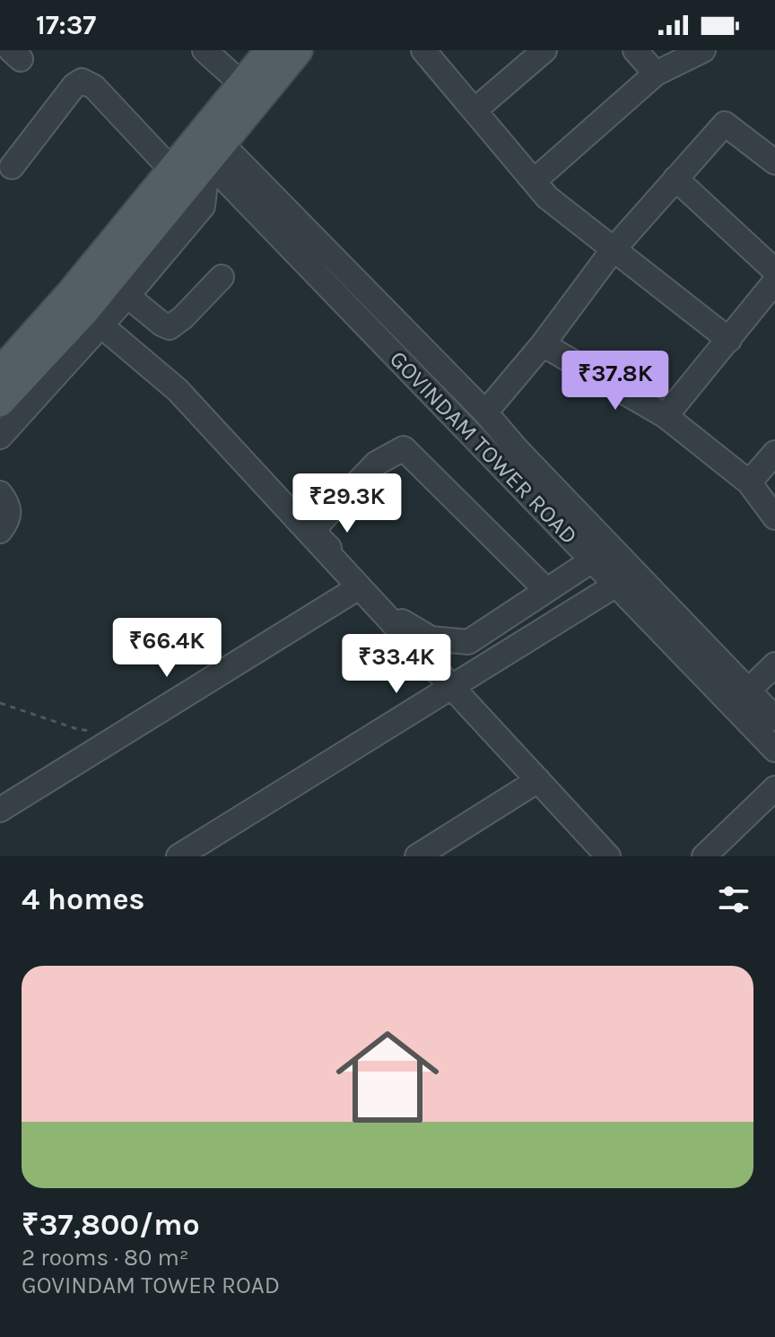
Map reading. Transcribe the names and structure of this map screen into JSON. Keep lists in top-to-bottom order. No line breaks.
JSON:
{"streets":{"street":["GOVINDAM TOWER ROAD"]},"page":{"status":"17:37","price":["₹37.8K","₹29.3K","₹66.4K","₹33.4K"],"heading":"4 homes","list":[{"name":"₹37,800/mo","note":"2 rooms · 80 m² · GOVINDAM TOWER ROAD"}]}}
